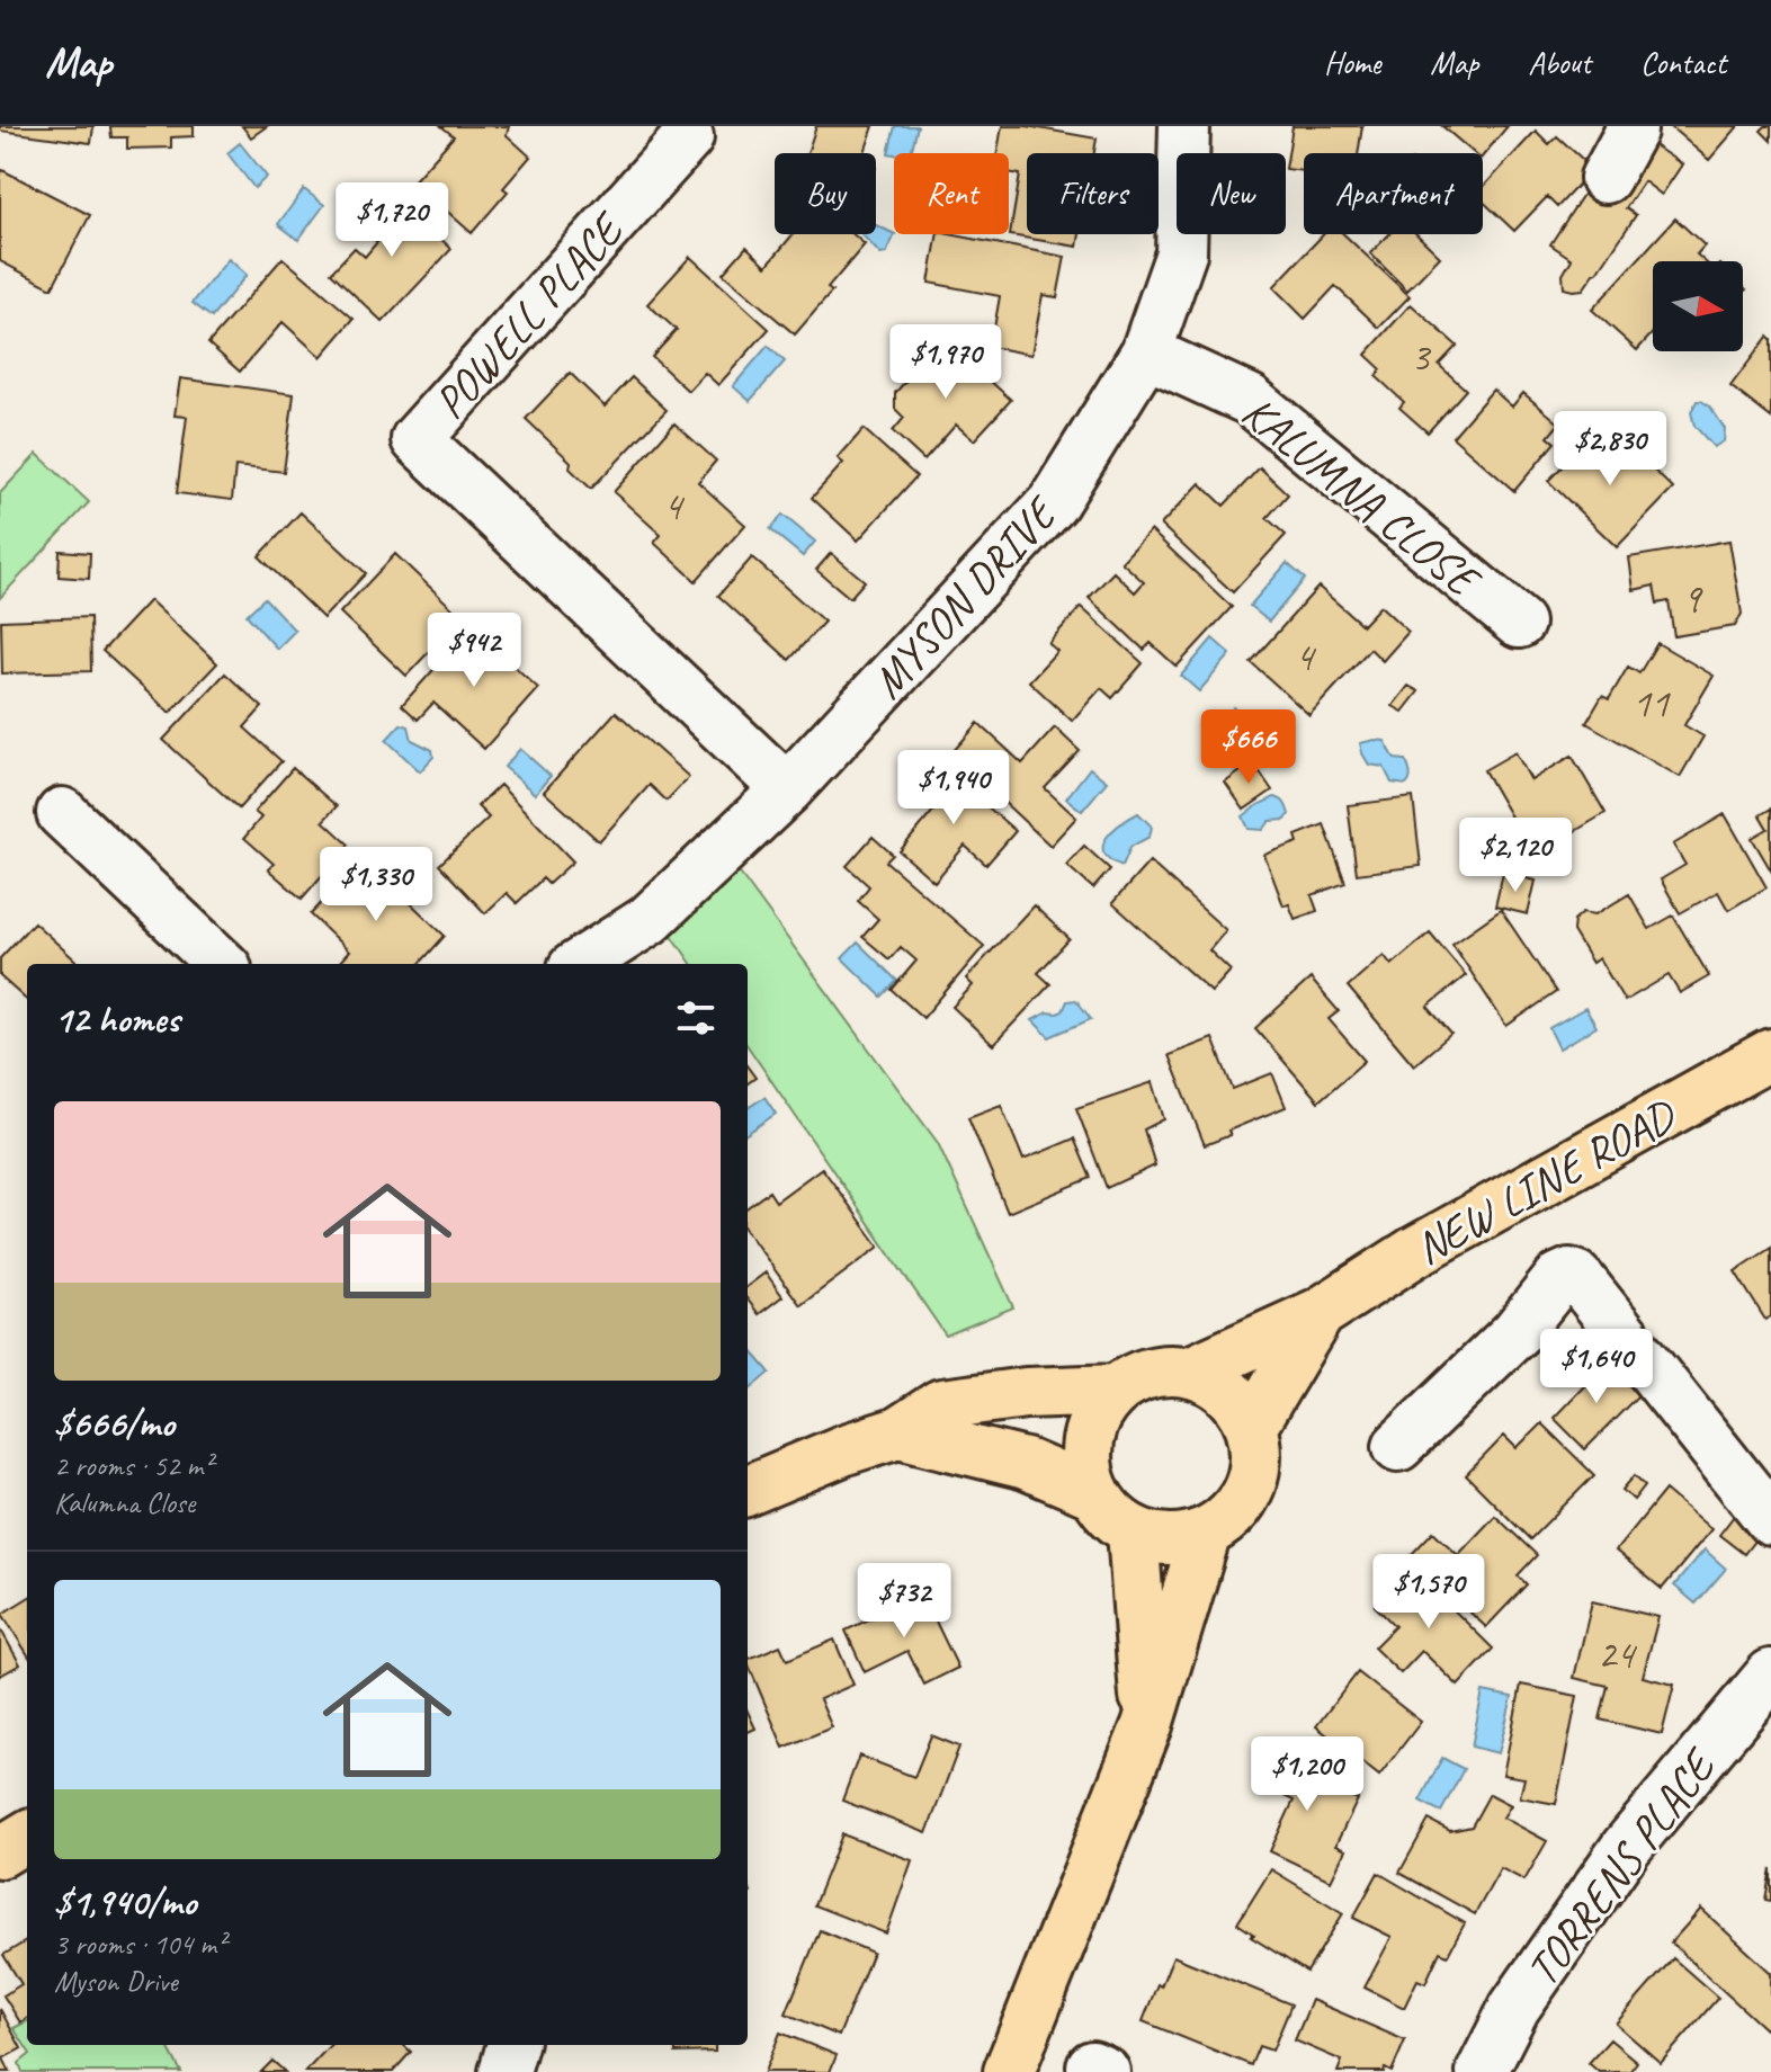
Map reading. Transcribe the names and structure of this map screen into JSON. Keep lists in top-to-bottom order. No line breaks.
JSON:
{"streets":{"main road":["NEW LINE ROAD"],"street":["POWELL PLACE","KALUMNA CLOSE","MYSON DRIVE","TORRENS PLACE"]},"crossings":[["POWELL PLACE","MYSON DRIVE"],["KALUMNA CLOSE","MYSON DRIVE"]],"house_numbers":["3","4","9","4","11","24"],"north":"right","page":{"header":"Map","nav":["Home","Map","About","Contact"],"chip":["Buy","Rent","Filters","New","Apartment"],"price":["$1,720","$1,970","$2,830","$942","$666","$1,940","$2,120","$1,330","$1,640","$1,570","$732","$1,200"],"heading":"12 homes","list":[{"name":"$666/mo","note":"2 rooms · 52 m² · Kalumna Close"},{"name":"$1,940/mo","note":"3 rooms · 104 m² · Myson Drive"}]}}
